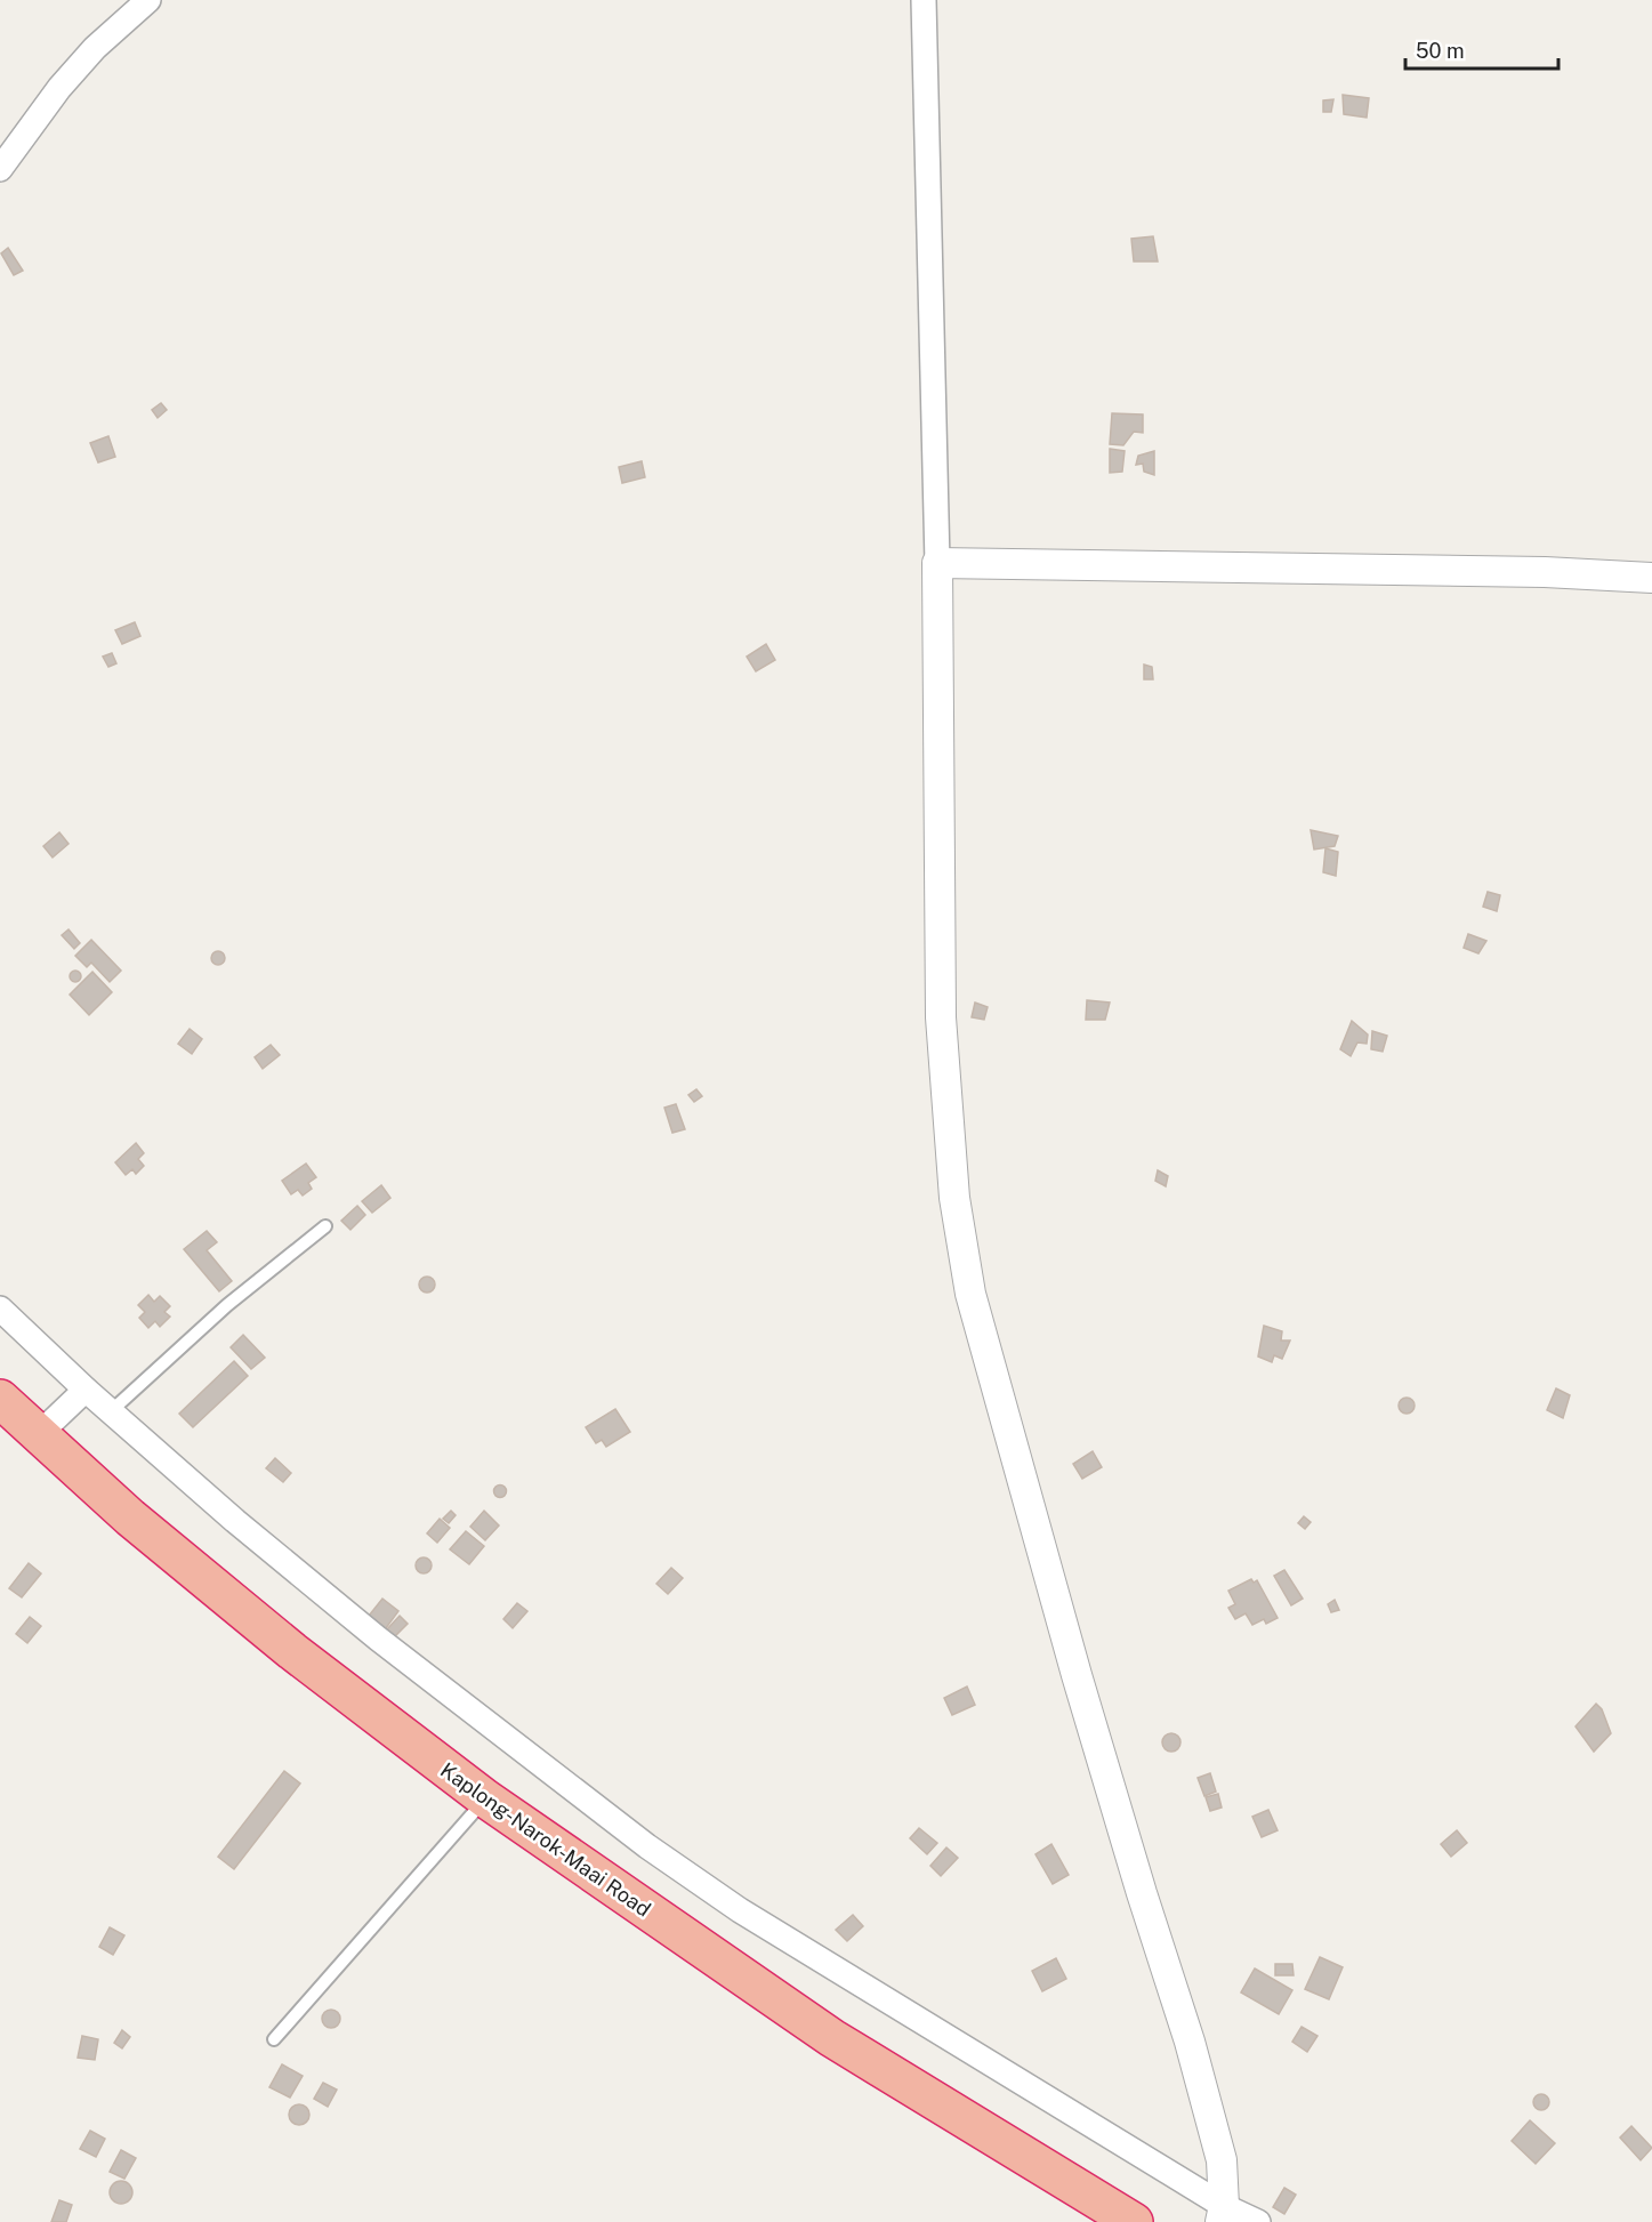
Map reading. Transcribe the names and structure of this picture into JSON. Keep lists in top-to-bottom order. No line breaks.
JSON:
{"streets":{"highway":["Kaplong-Narok-Maai Road"]},"scale_bar":"50 m"}
